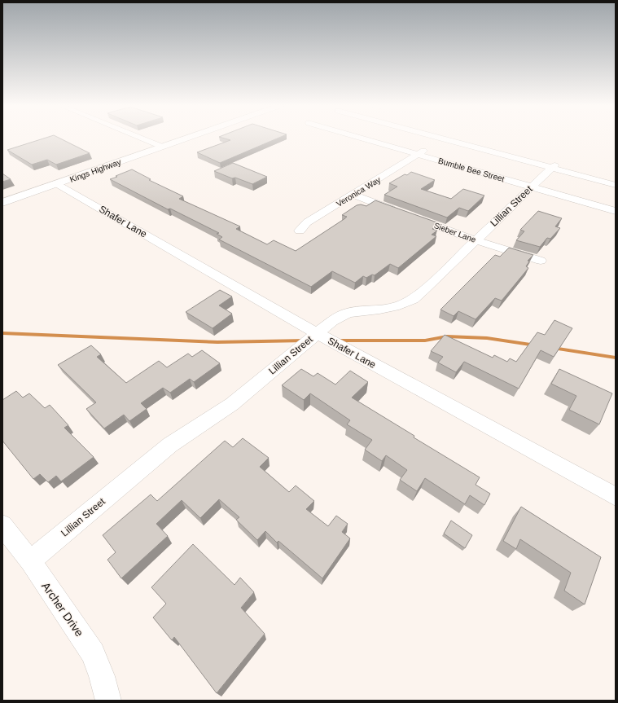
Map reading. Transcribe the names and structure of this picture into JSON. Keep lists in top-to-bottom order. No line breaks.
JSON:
{"streets":{"street":["Bumble Bee Street","Kings Highway","Veronica Way","Lillian Street","Shafer Lane","Sieber Lane","Archer Drive"]},"crossings":[["Bumble Bee Street","Veronica Way"],["Bumble Bee Street","Lillian Street"],["Kings Highway","Shafer Lane"],["Veronica Way","Sieber Lane"],["Lillian Street","Shafer Lane"],["Lillian Street","Sieber Lane"],["Lillian Street","Archer Drive"]]}
